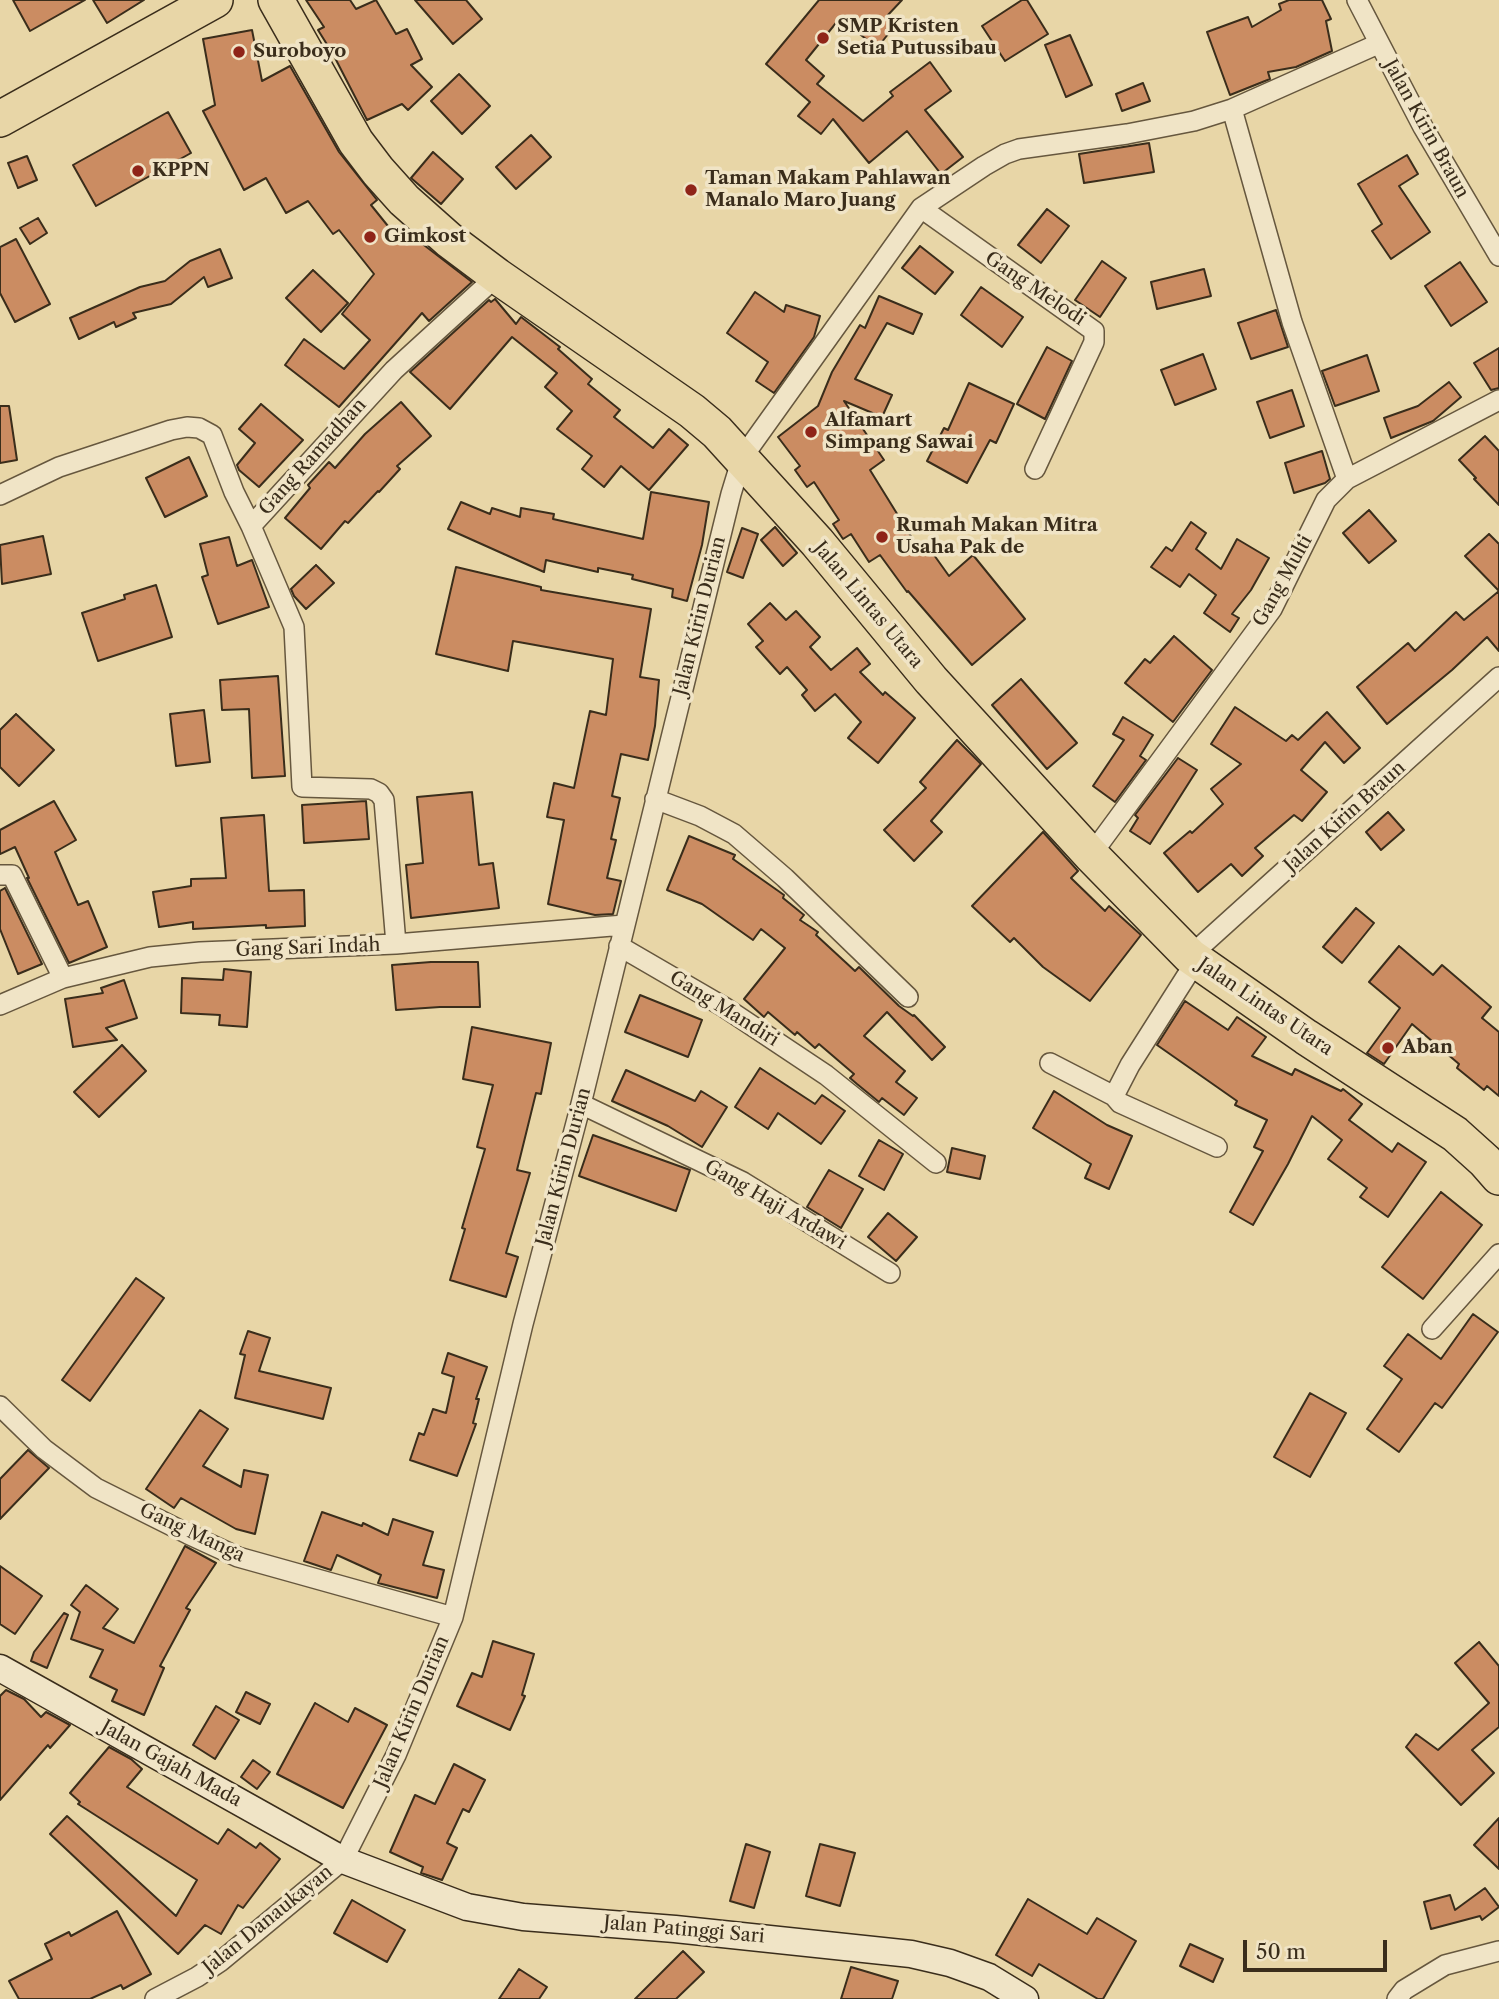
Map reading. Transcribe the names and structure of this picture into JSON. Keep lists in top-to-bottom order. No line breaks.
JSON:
{"streets":{"highway":["Jalan Lintas Utara"],"main road":["Jalan Gajah Mada","Jalan Patinggi Sari"],"street":["Jalan Kirin Braun","Gang Melodi","Gang Ramadhan","Gang Multi","Jalan Kirin Durian","Gang Sari Indah","Gang Mandiri","Gang Haji Ardawi","Gang Manga","Jalan Danaukayan"]},"crossings":[["Jalan Kirin Braun","Jalan Lintas Utara"],["Gang Ramadhan","Jalan Lintas Utara"],["Gang Ramadhan","Gang Sari Indah"],["Gang Multi","Jalan Lintas Utara"],["Jalan Lintas Utara","Jalan Kirin Durian"],["Jalan Kirin Durian","Gang Sari Indah"],["Jalan Kirin Durian","Gang Mandiri"],["Jalan Kirin Durian","Gang Haji Ardawi"],["Jalan Kirin Durian","Gang Manga"],["Jalan Kirin Durian","Jalan Gajah Mada"],["Jalan Kirin Durian","Jalan Danaukayan"],["Jalan Kirin Durian","Jalan Patinggi Sari"],["Jalan Gajah Mada","Jalan Danaukayan"],["Jalan Gajah Mada","Jalan Patinggi Sari"],["Jalan Danaukayan","Jalan Patinggi Sari"]],"places":["SMP Kristen Setia Putussibau","Suroboyo","KPPN","Taman Makam Pahlawan Manalo Maro Juang","Gimkost","Alfamart Simpang Sawai","Rumah Makan Mitra Usaha Pak de","Aban"],"scale_bar":"50 m"}
